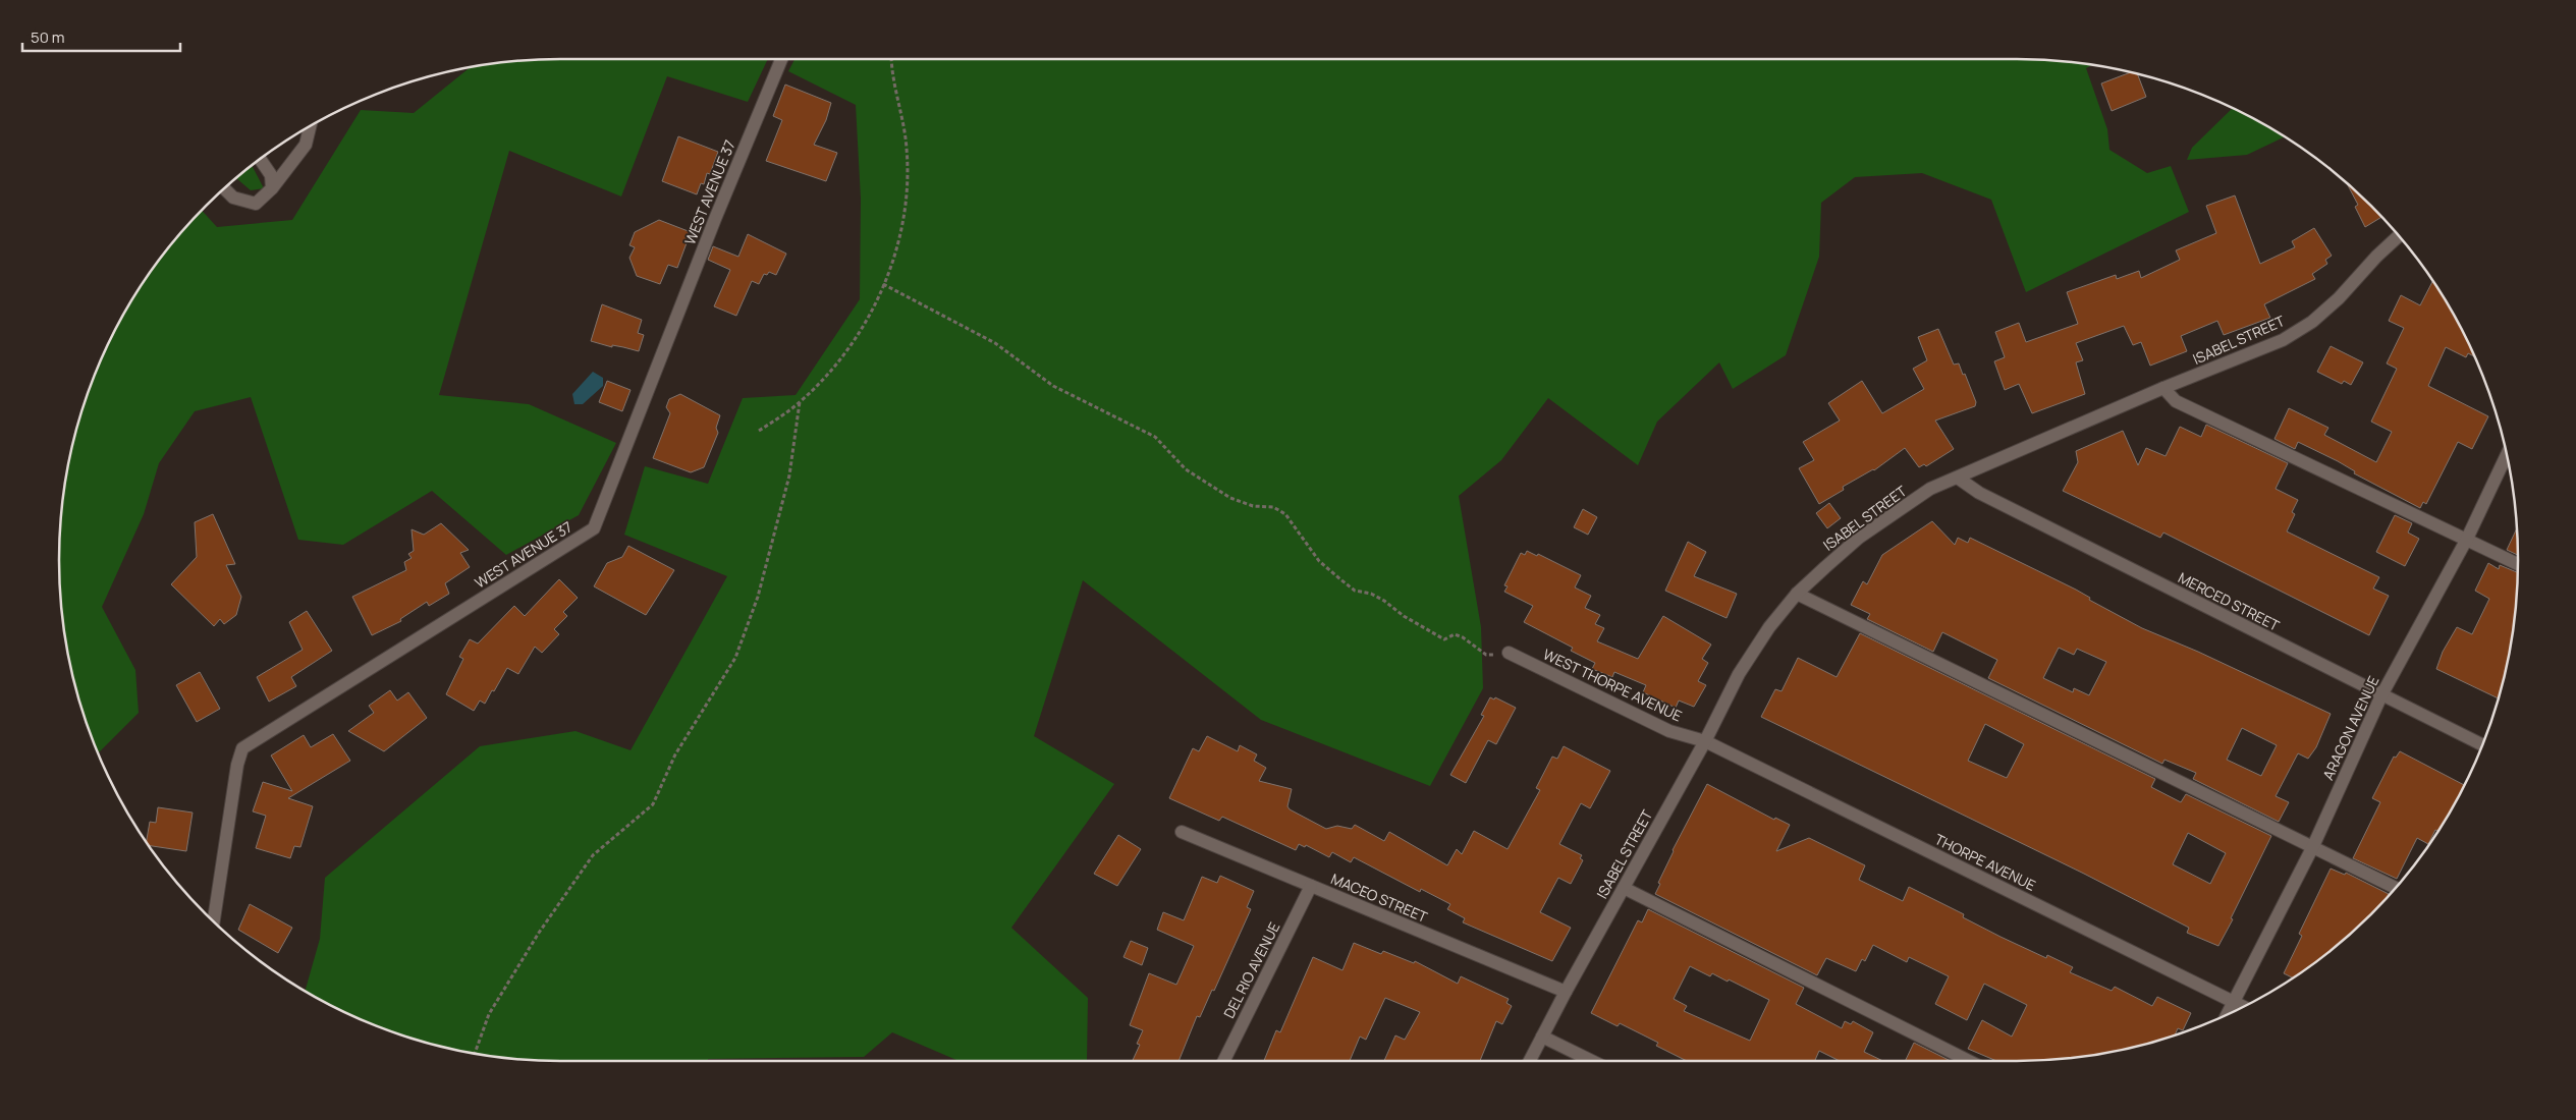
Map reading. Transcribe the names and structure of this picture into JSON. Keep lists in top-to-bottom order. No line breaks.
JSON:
{"streets":{"street":["WEST AVENUE 37","ISABEL STREET","MERCED STREET","WEST THORPE AVENUE","ARAGON AVENUE","THORPE AVENUE","MACEO STREET","DEL RIO AVENUE"]},"crossings":[["ISABEL STREET","MERCED STREET"],["ISABEL STREET","WEST THORPE AVENUE"],["ISABEL STREET","THORPE AVENUE"],["ISABEL STREET","MACEO STREET"],["MERCED STREET","ARAGON AVENUE"],["WEST THORPE AVENUE","THORPE AVENUE"],["ARAGON AVENUE","THORPE AVENUE"],["MACEO STREET","DEL RIO AVENUE"]],"scale_bar":"50 m"}
